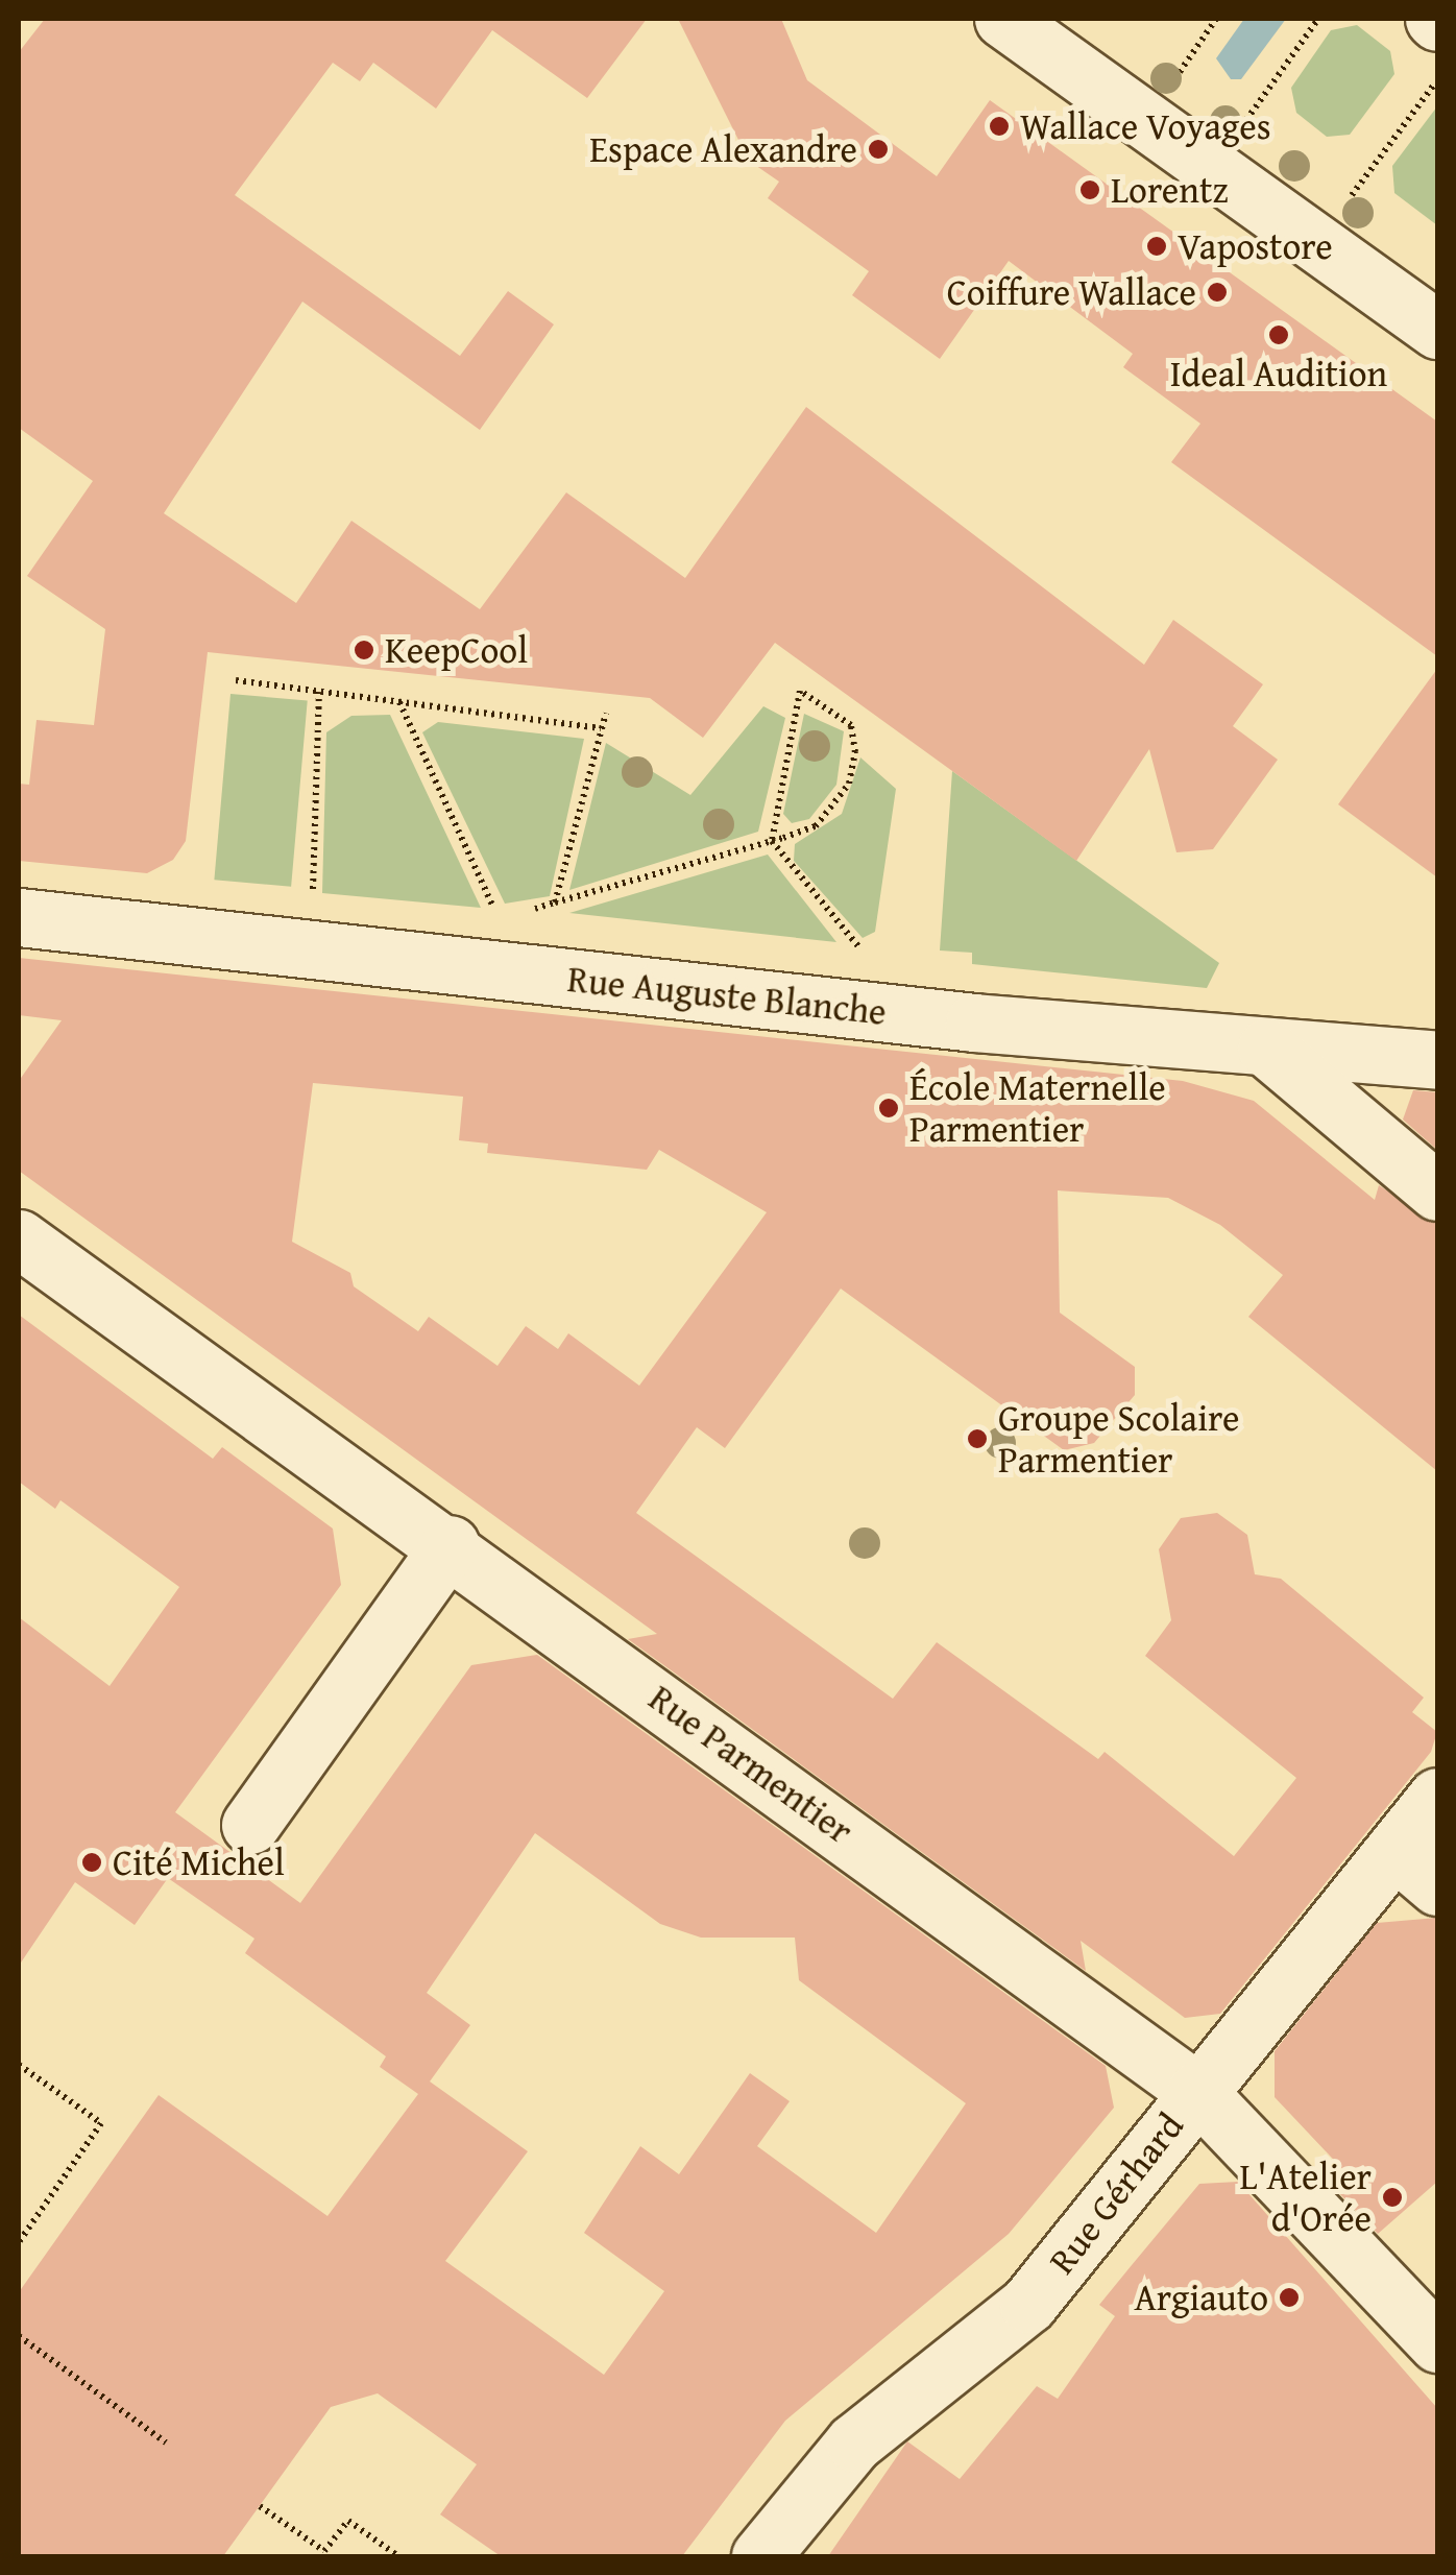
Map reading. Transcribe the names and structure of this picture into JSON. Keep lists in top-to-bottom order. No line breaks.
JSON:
{"streets":{"street":["Rue Auguste Blanche","Rue Parmentier","Rue Gérhard"]},"crossings":[["Rue Parmentier","Rue Gérhard"]],"places":["Wallace Voyages","Espace Alexandre","Lorentz","Vapostore","Coiffure Wallace","Ideal Audition","KeepCool","École Maternelle Parmentier","Groupe Scolaire Parmentier","Cité Michel","L'Atelier d'Orée","Argiauto"]}
